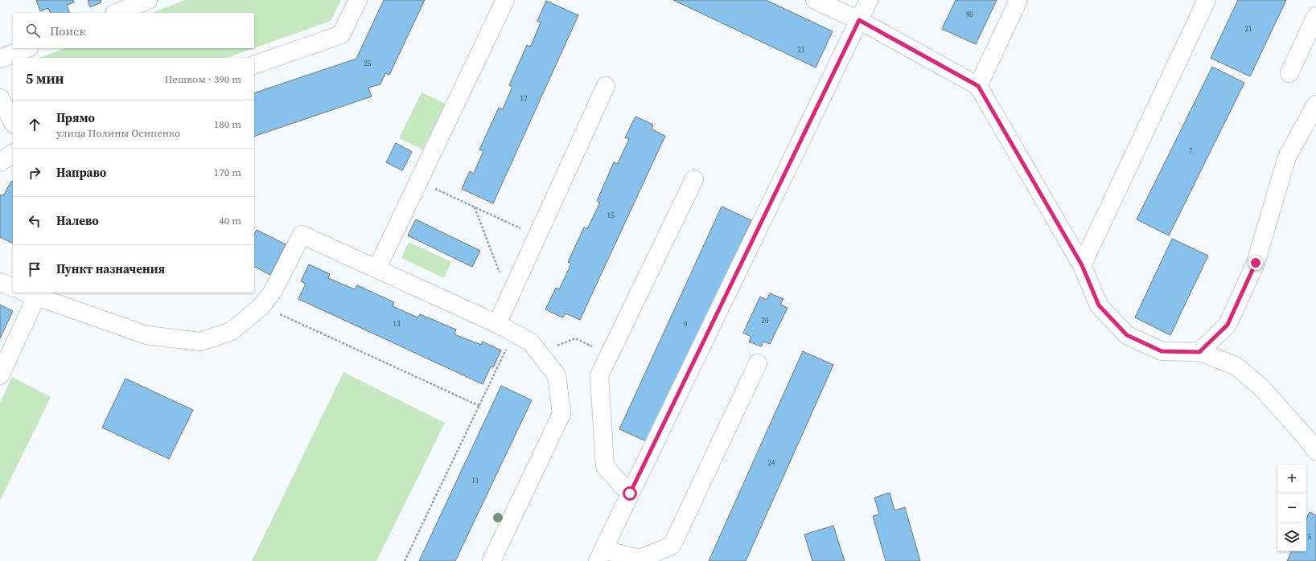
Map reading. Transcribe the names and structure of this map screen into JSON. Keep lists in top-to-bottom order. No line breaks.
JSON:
{"house_numbers":["40","21","21","25","17","7","15","20","13","9","24","11","5"],"page":{"search":"Поиск","heading":["5 мин","Пешком · 390 m"],"list":[["Прямо","улица Полины Осипенко","180 m"],["Направо","170 m"],["Налево","40 m"],"Пункт назначения"],"map_buttons":["+","−"]}}
